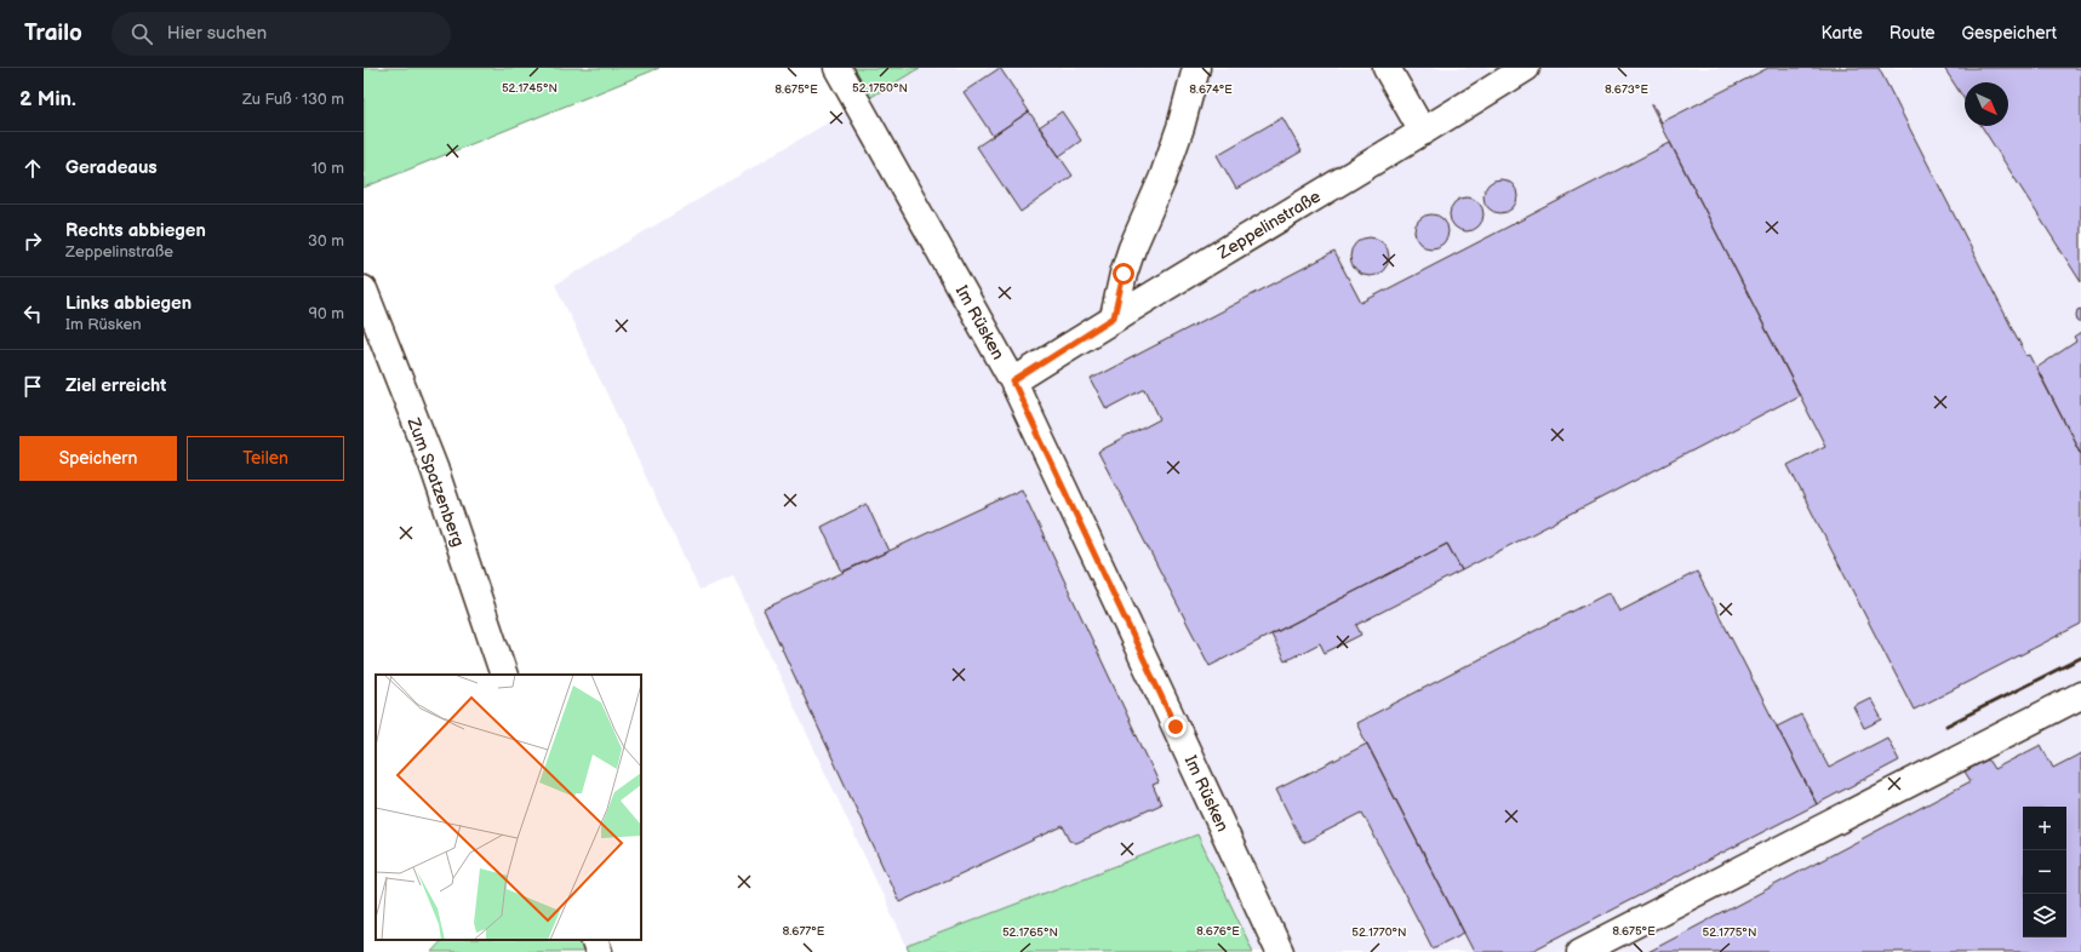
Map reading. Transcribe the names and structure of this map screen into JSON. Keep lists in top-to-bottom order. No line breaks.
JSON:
{"streets":{"street":["Zeppelinstraße","Im Rüsken","Zum Spatzenberg"]},"crossings":[["Zeppelinstraße","Im Rüsken"]],"north":"bottom right","page":{"header":"Trailo","search":"Hier suchen","nav":["Karte","Route","Gespeichert"],"heading":["2 Min.","Zu Fuß · 130 m"],"list":[["Geradeaus","10 m"],["Rechts abbiegen","Zeppelinstraße","30 m"],["Links abbiegen","Im Rüsken","90 m"],"Ziel erreicht"],"buttons":["Speichern","Teilen"],"map_buttons":["+","−"]},"coordinates":["52.1745°N","52.1750°N","8.675°E","8.674°E","8.673°E","8.677°E","8.676°E","52.1765°N","52.1770°N","52.1775°N"]}
